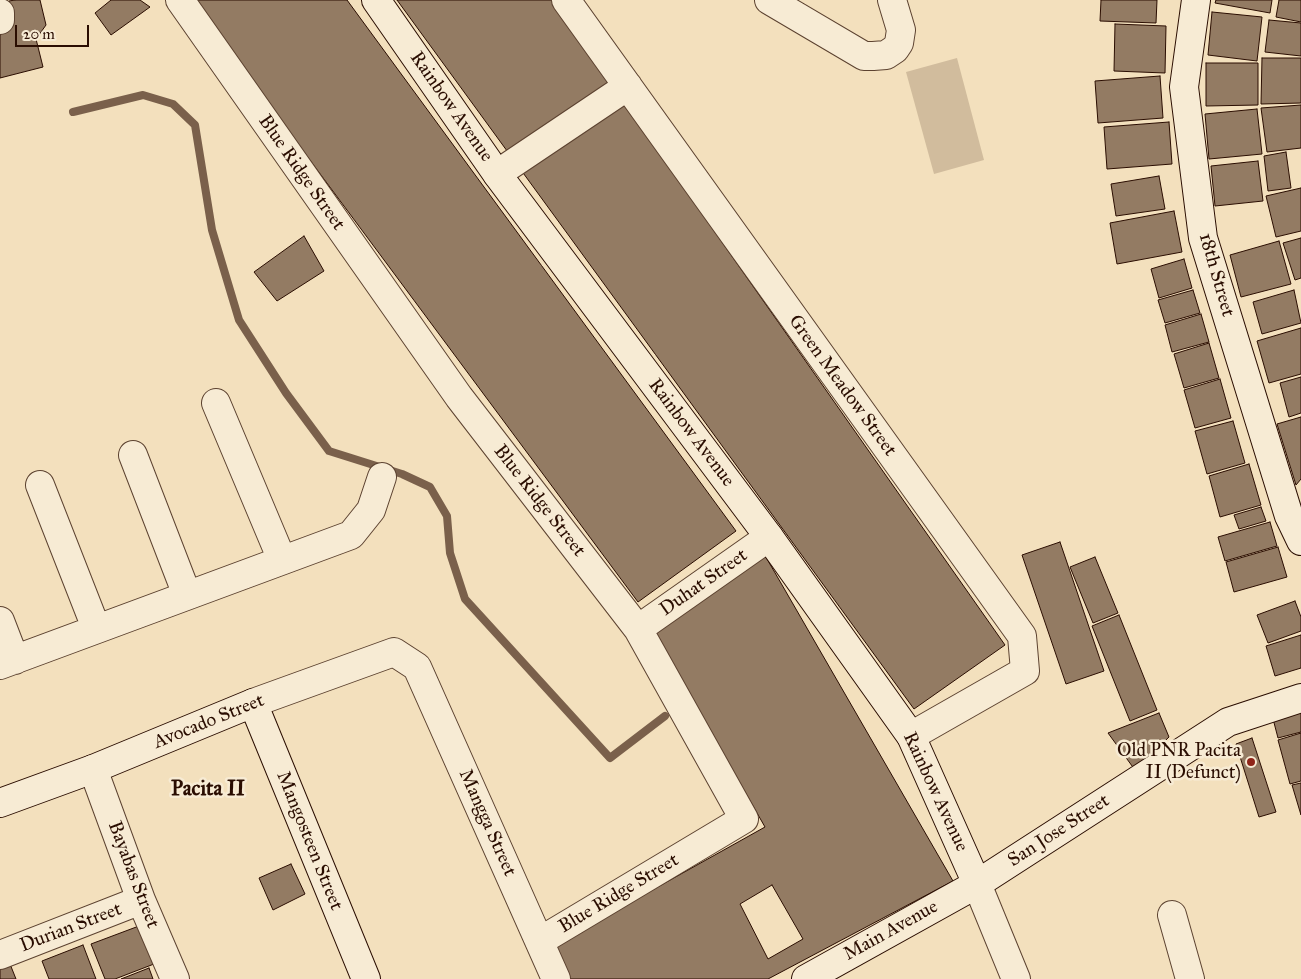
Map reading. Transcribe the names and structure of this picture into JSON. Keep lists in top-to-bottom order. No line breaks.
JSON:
{"streets":{"street":["Rainbow Avenue","Blue Ridge Street","18th Street","Green Meadow Street","Duhat Street","Avocado Street","Mangga Street","San Jose Street","Mangosteen Street","Bayabas Street","Durian Street","Main Avenue"]},"crossings":[["Rainbow Avenue","Green Meadow Street"],["Rainbow Avenue","Duhat Street"],["Rainbow Avenue","San Jose Street"],["Rainbow Avenue","Main Avenue"],["Blue Ridge Street","Duhat Street"],["Blue Ridge Street","Mangga Street"],["Avocado Street","Mangga Street"],["Avocado Street","Mangosteen Street"],["Avocado Street","Bayabas Street"],["San Jose Street","Main Avenue"],["Bayabas Street","Durian Street"]],"districts":["Pacita II"],"places":["Old PNR Pacita II (Defunct)"],"scale_bar":"20 m"}
